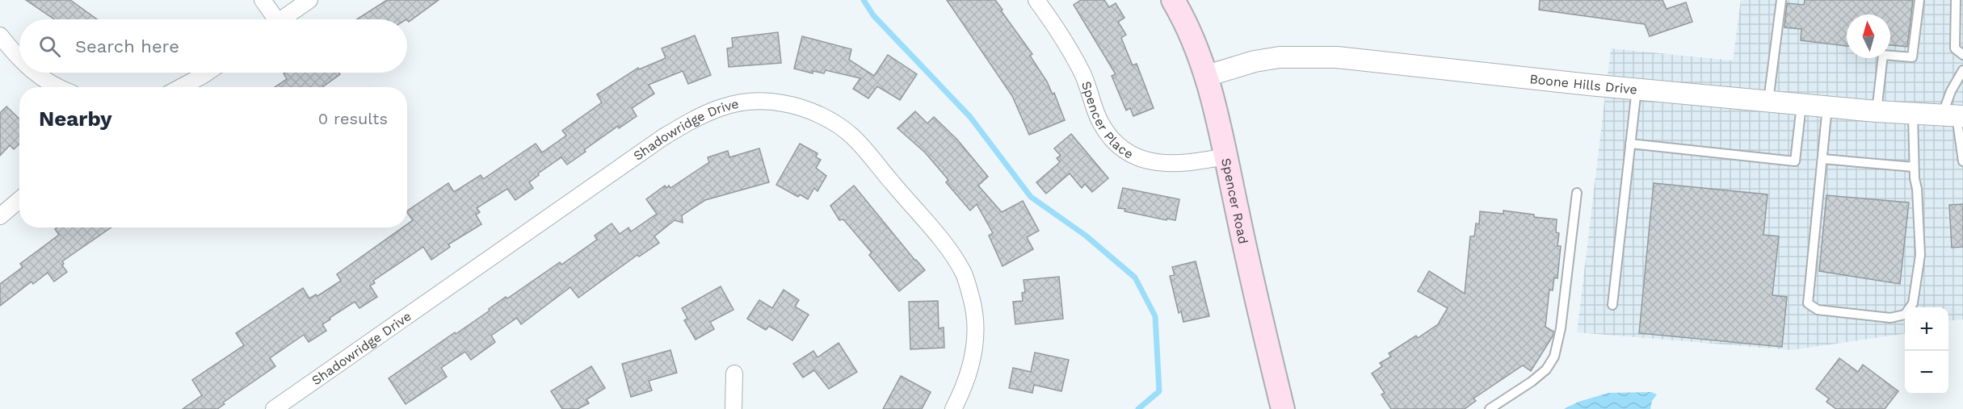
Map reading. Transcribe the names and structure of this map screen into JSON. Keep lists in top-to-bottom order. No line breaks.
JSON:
{"streets":{"main road":["Spencer Road"],"street":["Boone Hills Drive","Spencer Place","Shadowridge Drive"]},"crossings":[["Boone Hills Drive","Spencer Road"],["Spencer Place","Spencer Road"]],"north":"top","page":{"search":"Search here","heading":["Nearby","0 results"],"map_buttons":["+","−"]}}
